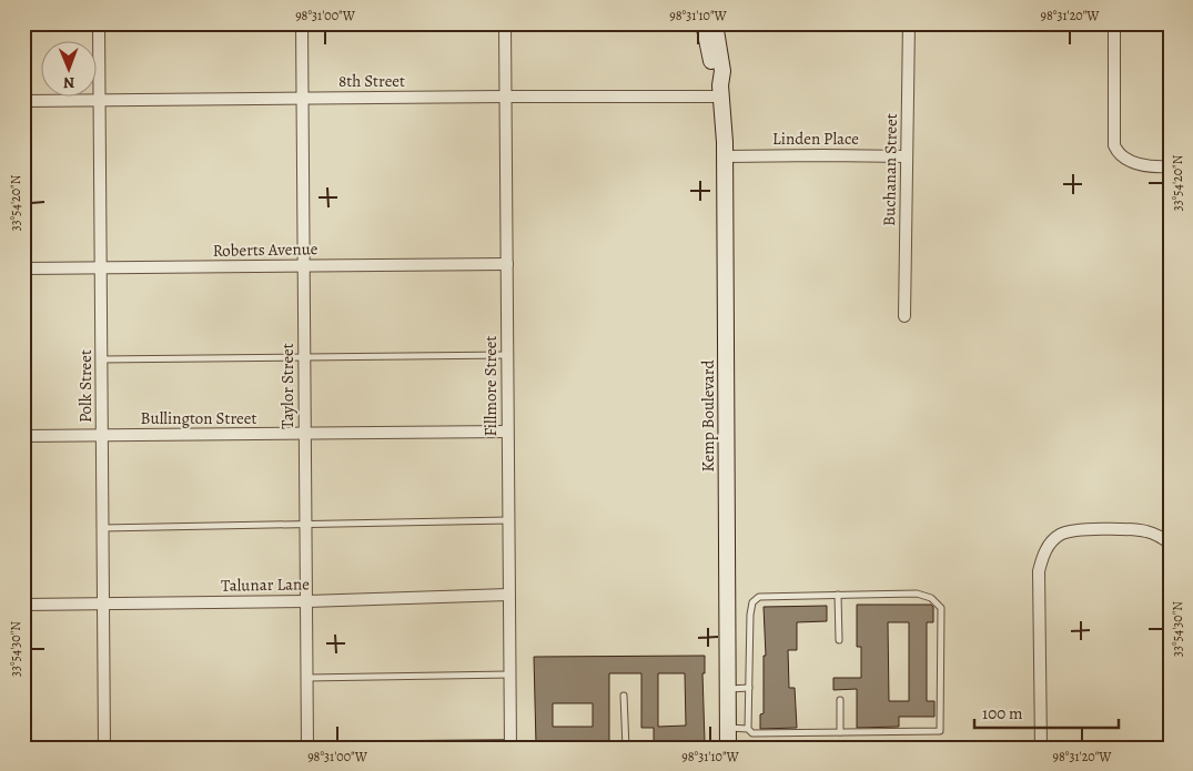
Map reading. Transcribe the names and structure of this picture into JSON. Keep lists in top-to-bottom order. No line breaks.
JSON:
{"streets":{"main road":["Kemp Boulevard"],"street":["8th Street","Linden Place","Buchanan Street","Roberts Avenue","Polk Street","Taylor Street","Fillmore Street","Bullington Street","Talunar Lane"]},"crossings":[["8th Street","Polk Street"],["8th Street","Taylor Street"],["8th Street","Fillmore Street"],["8th Street","Kemp Boulevard"],["Linden Place","Buchanan Street"],["Linden Place","Kemp Boulevard"],["Roberts Avenue","Polk Street"],["Roberts Avenue","Taylor Street"],["Roberts Avenue","Fillmore Street"],["Polk Street","Bullington Street"],["Polk Street","Talunar Lane"],["Taylor Street","Bullington Street"],["Taylor Street","Talunar Lane"],["Fillmore Street","Bullington Street"],["Fillmore Street","Talunar Lane"]],"scale_bar":"100 m","north":"bottom","coordinates":["98°31'00\"W","98°31'10\"W","98°31'20\"W","33°54'20\"N","33°54'30\"N"]}
